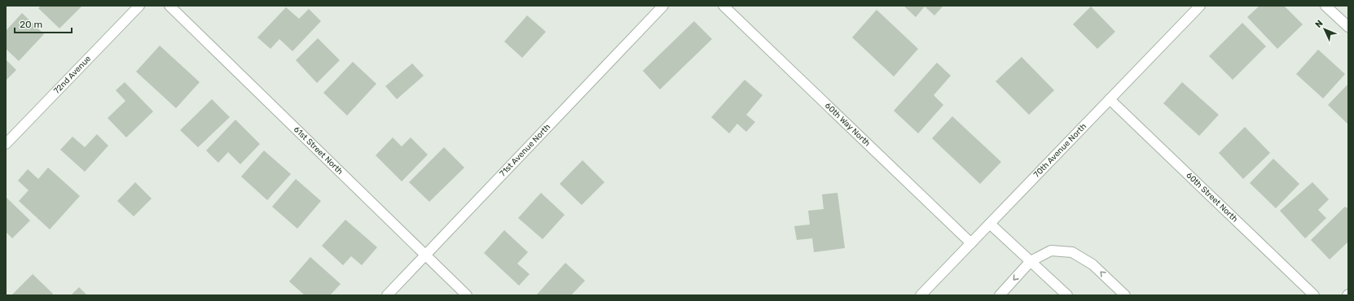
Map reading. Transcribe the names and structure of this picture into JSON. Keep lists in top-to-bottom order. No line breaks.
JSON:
{"streets":{"street":["72nd Avenue","60th Way North","61st Street North","71st Avenue North","70th Avenue North","60th Street North"]},"crossings":[["60th Way North","70th Avenue North"],["61st Street North","71st Avenue North"],["70th Avenue North","60th Street North"]],"scale_bar":"20 m","north":"top left"}
